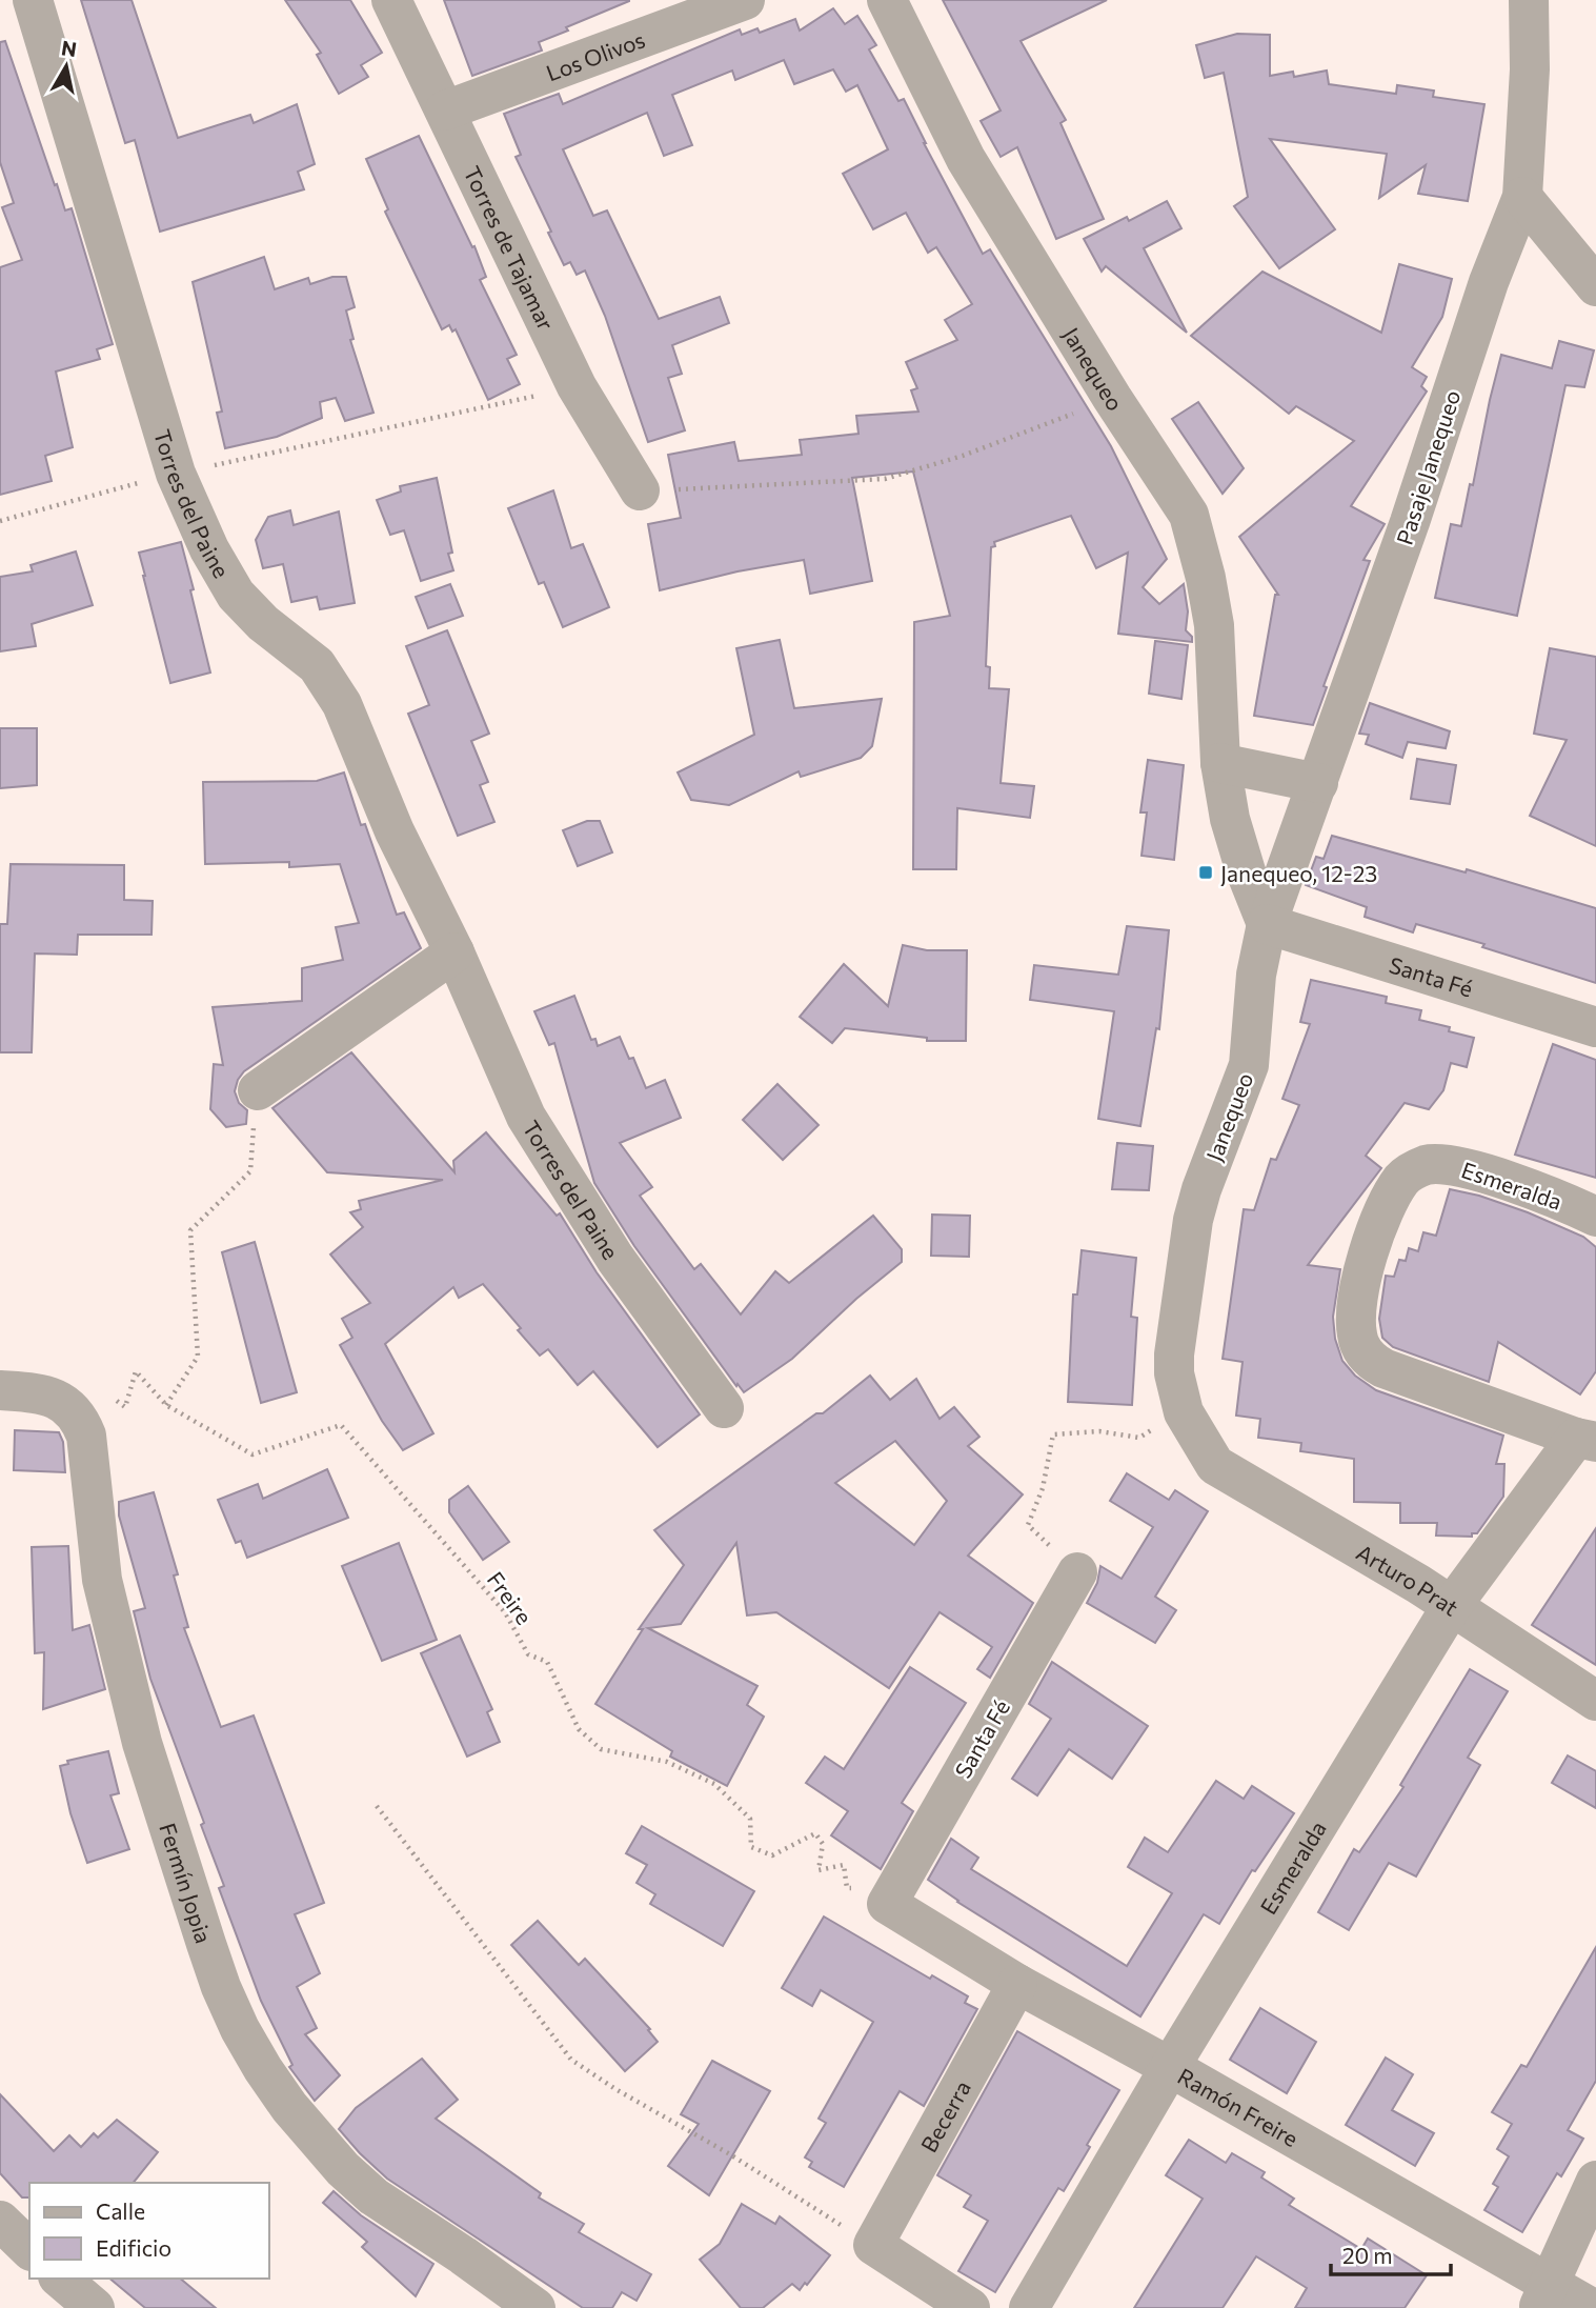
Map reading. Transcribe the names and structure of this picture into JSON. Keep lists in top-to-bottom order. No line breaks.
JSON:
{"streets":{"street":["Los Olivos","Torres de Tajamar","Janequeo","Pasaje Janequeo","Torres del Paine","Santa Fé","Esmeralda","Arturo Prat","Fermín Jopia","Ramón Freire","Becerra"],"path":["Freire"]},"crossings":[["Los Olivos","Torres de Tajamar"],["Janequeo","Pasaje Janequeo"],["Janequeo","Santa Fé"],["Janequeo","Arturo Prat"],["Pasaje Janequeo","Santa Fé"],["Santa Fé","Freire"],["Santa Fé","Ramón Freire"],["Esmeralda","Arturo Prat"],["Esmeralda","Ramón Freire"],["Freire","Ramón Freire"],["Ramón Freire","Becerra"]],"places":{"transit":["Janequeo, 12-23"]},"legend":["Calle","Edificio"],"scale_bar":"20 m","north":"top"}
